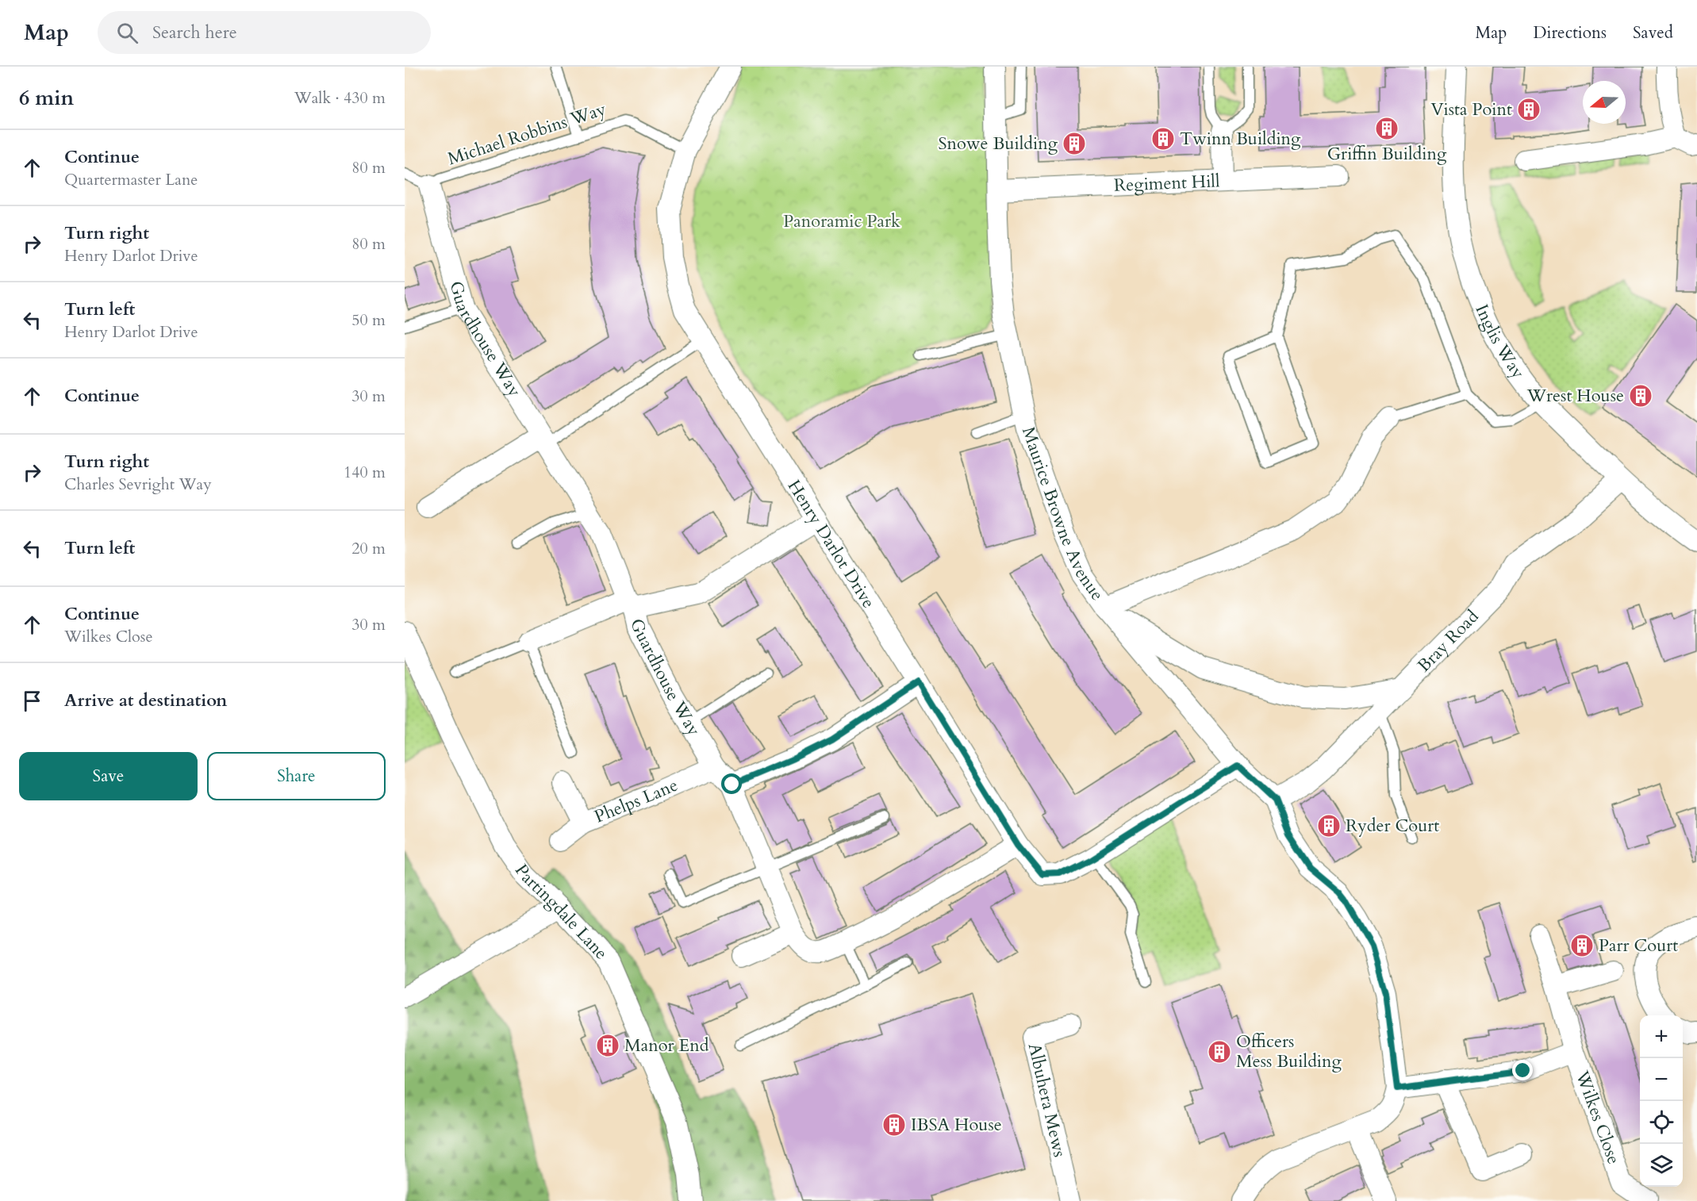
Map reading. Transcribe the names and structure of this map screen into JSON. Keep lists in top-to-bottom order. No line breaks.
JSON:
{"streets":{"street":["Regiment Hill","Guardhouse Way","Inglis Way","Maurice Browne Avenue","Henry Darlot Drive","Bray Road","Phelps Lane","Partingdale Lane","Albuhera Mews","Wilkes Close"],"lane":["Michael Robbins Way"]},"crossings":[["Michael Robbins Way","Guardhouse Way"],["Michael Robbins Way","Henry Darlot Drive"],["Regiment Hill","Maurice Browne Avenue"],["Guardhouse Way","Henry Darlot Drive"],["Guardhouse Way","Phelps Lane"],["Inglis Way","Bray Road"]],"parks":["Panoramic Park"],"places":{"building":["Vista Point","Griffin Building","Twinn Building","Snowe Building","Wrest House","Ryder Court","Parr Court","Manor End","Officers Mess Building","IBSA House"]},"north":"left","page":{"header":"Map","search":"Search here","nav":["Map","Directions","Saved"],"heading":["6 min","Walk · 430 m"],"list":[["Continue","Quartermaster Lane","80 m"],["Turn right","Henry Darlot Drive","80 m"],["Turn left","Henry Darlot Drive","50 m"],["Continue","30 m"],["Turn right","Charles Sevright Way","140 m"],["Turn left","20 m"],["Continue","Wilkes Close","30 m"],"Arrive at destination"],"buttons":["Save","Share"],"map_buttons":["+","−"]}}
